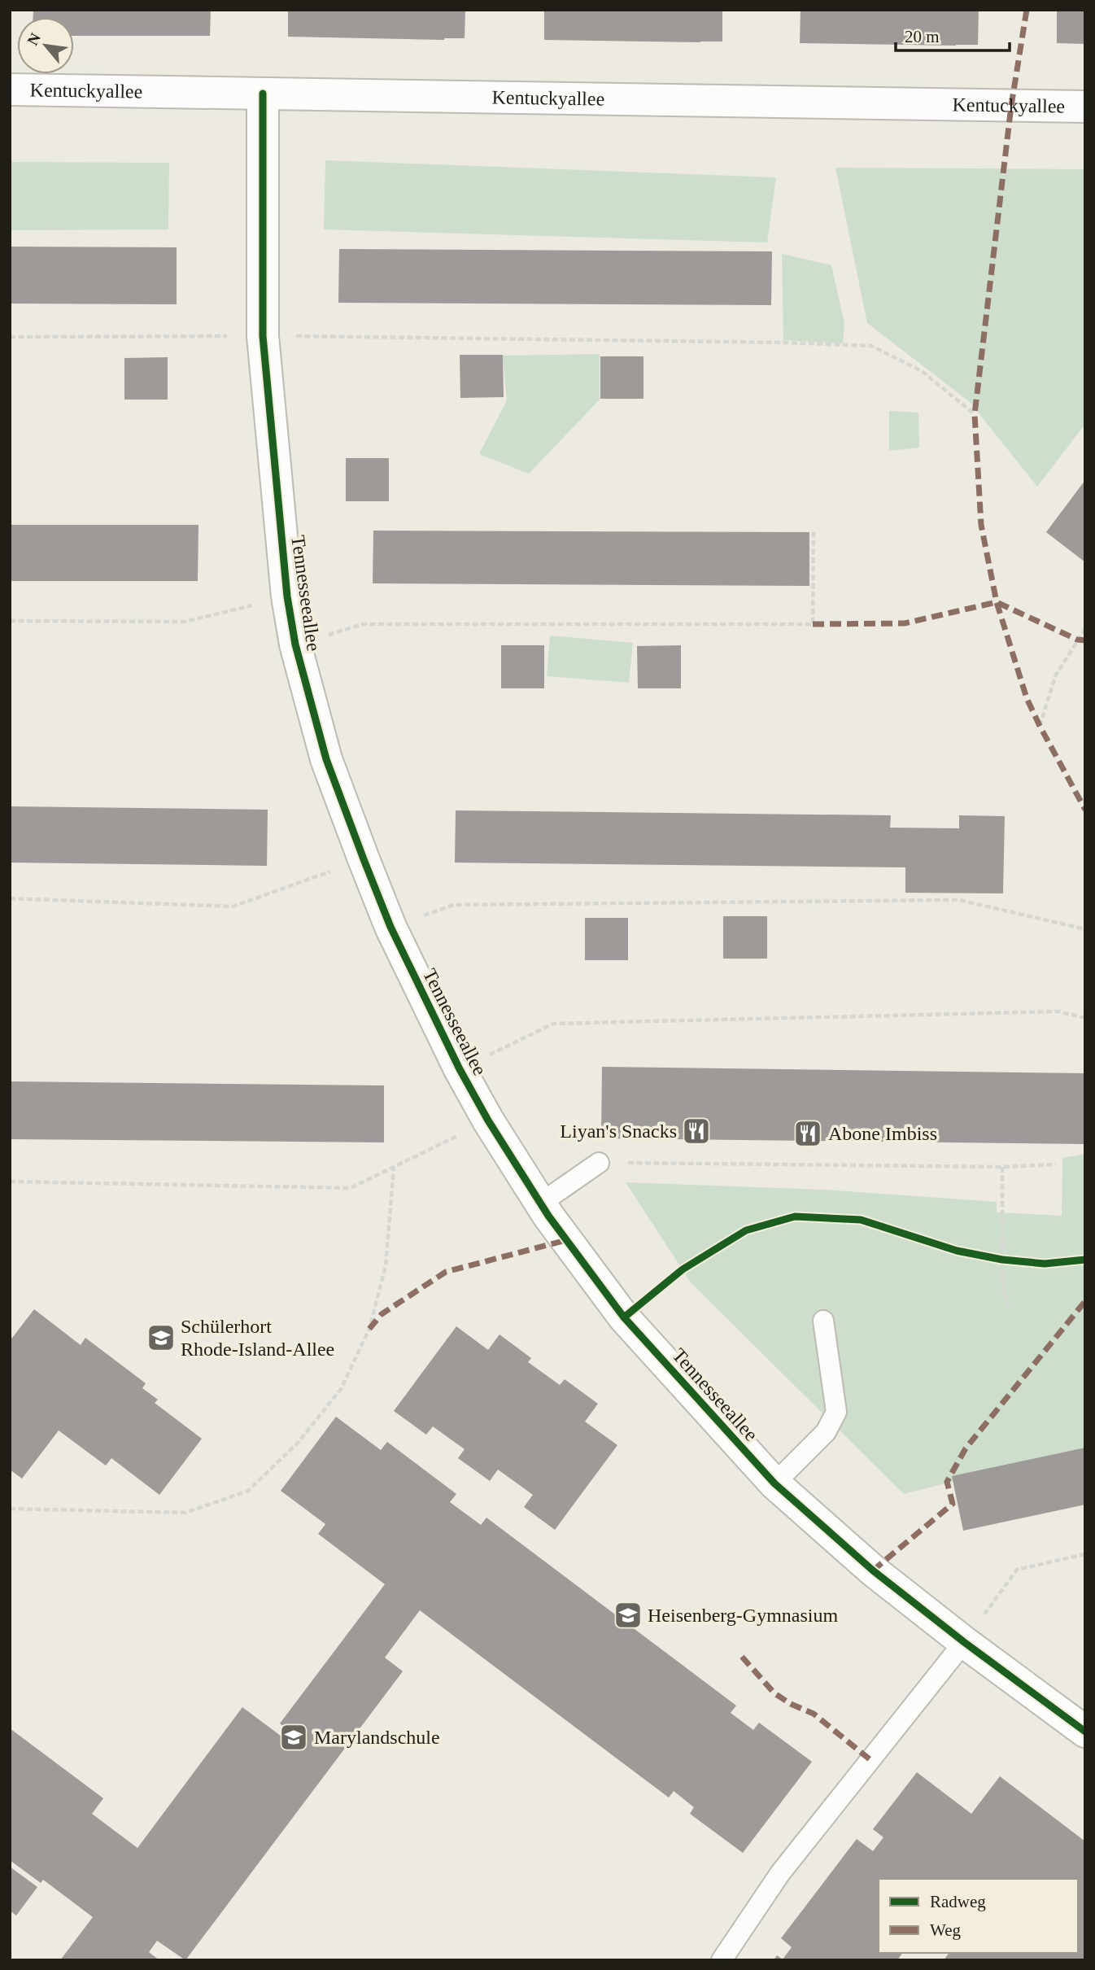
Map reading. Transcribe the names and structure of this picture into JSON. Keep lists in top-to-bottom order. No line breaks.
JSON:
{"streets":{"street":["Kentuckyallee","Tennesseeallee"]},"crossings":[["Kentuckyallee","Tennesseeallee"]],"places":{"restaurant":["Liyan's Snacks","Abone Imbiss"],"school or university":["Schülerhort Rhode-Island-Allee","Heisenberg-Gymnasium","Marylandschule"]},"legend":["Radweg","Weg"],"scale_bar":"20 m","north":"top left"}
